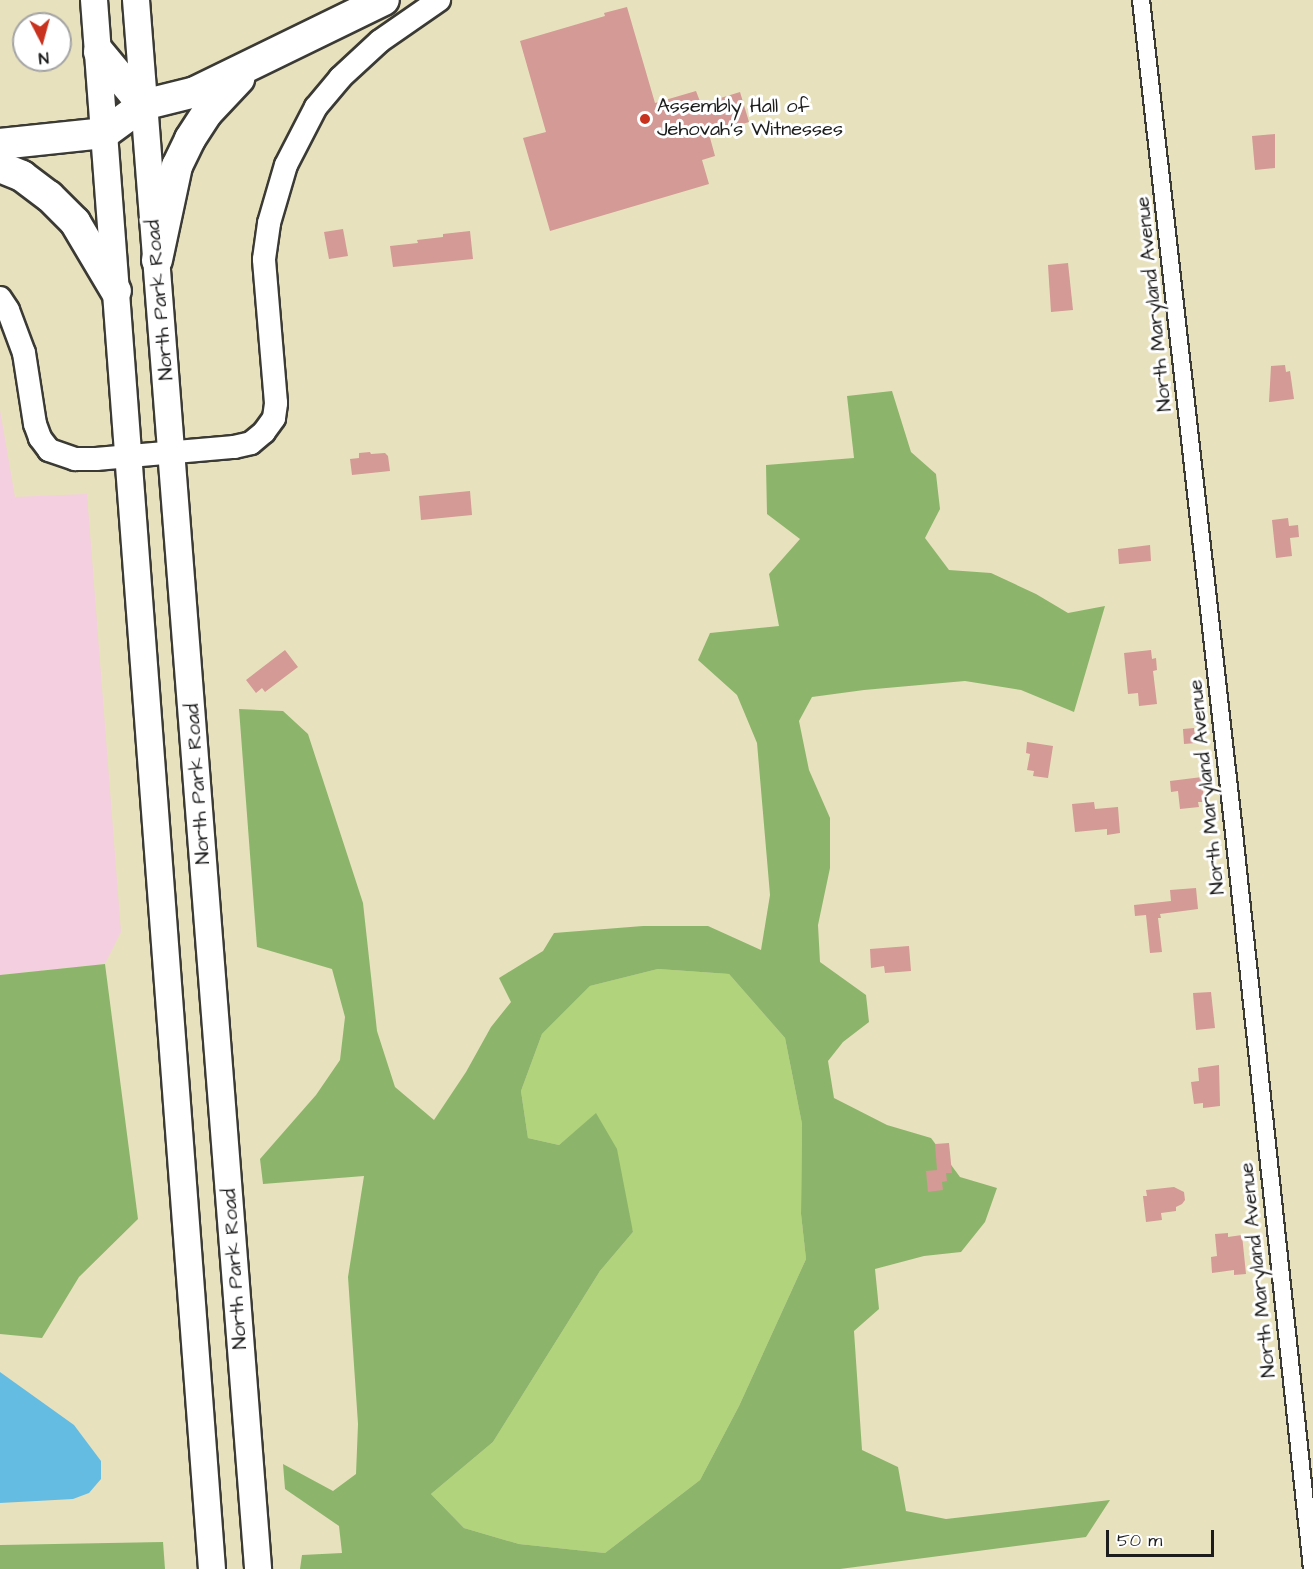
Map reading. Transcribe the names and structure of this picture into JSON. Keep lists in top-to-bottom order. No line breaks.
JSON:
{"streets":{"main road":["North Park Road"],"street":["North Maryland Avenue"]},"places":["Assembly Hall of Jehovah's Witnesses"],"scale_bar":"50 m","north":"bottom"}
